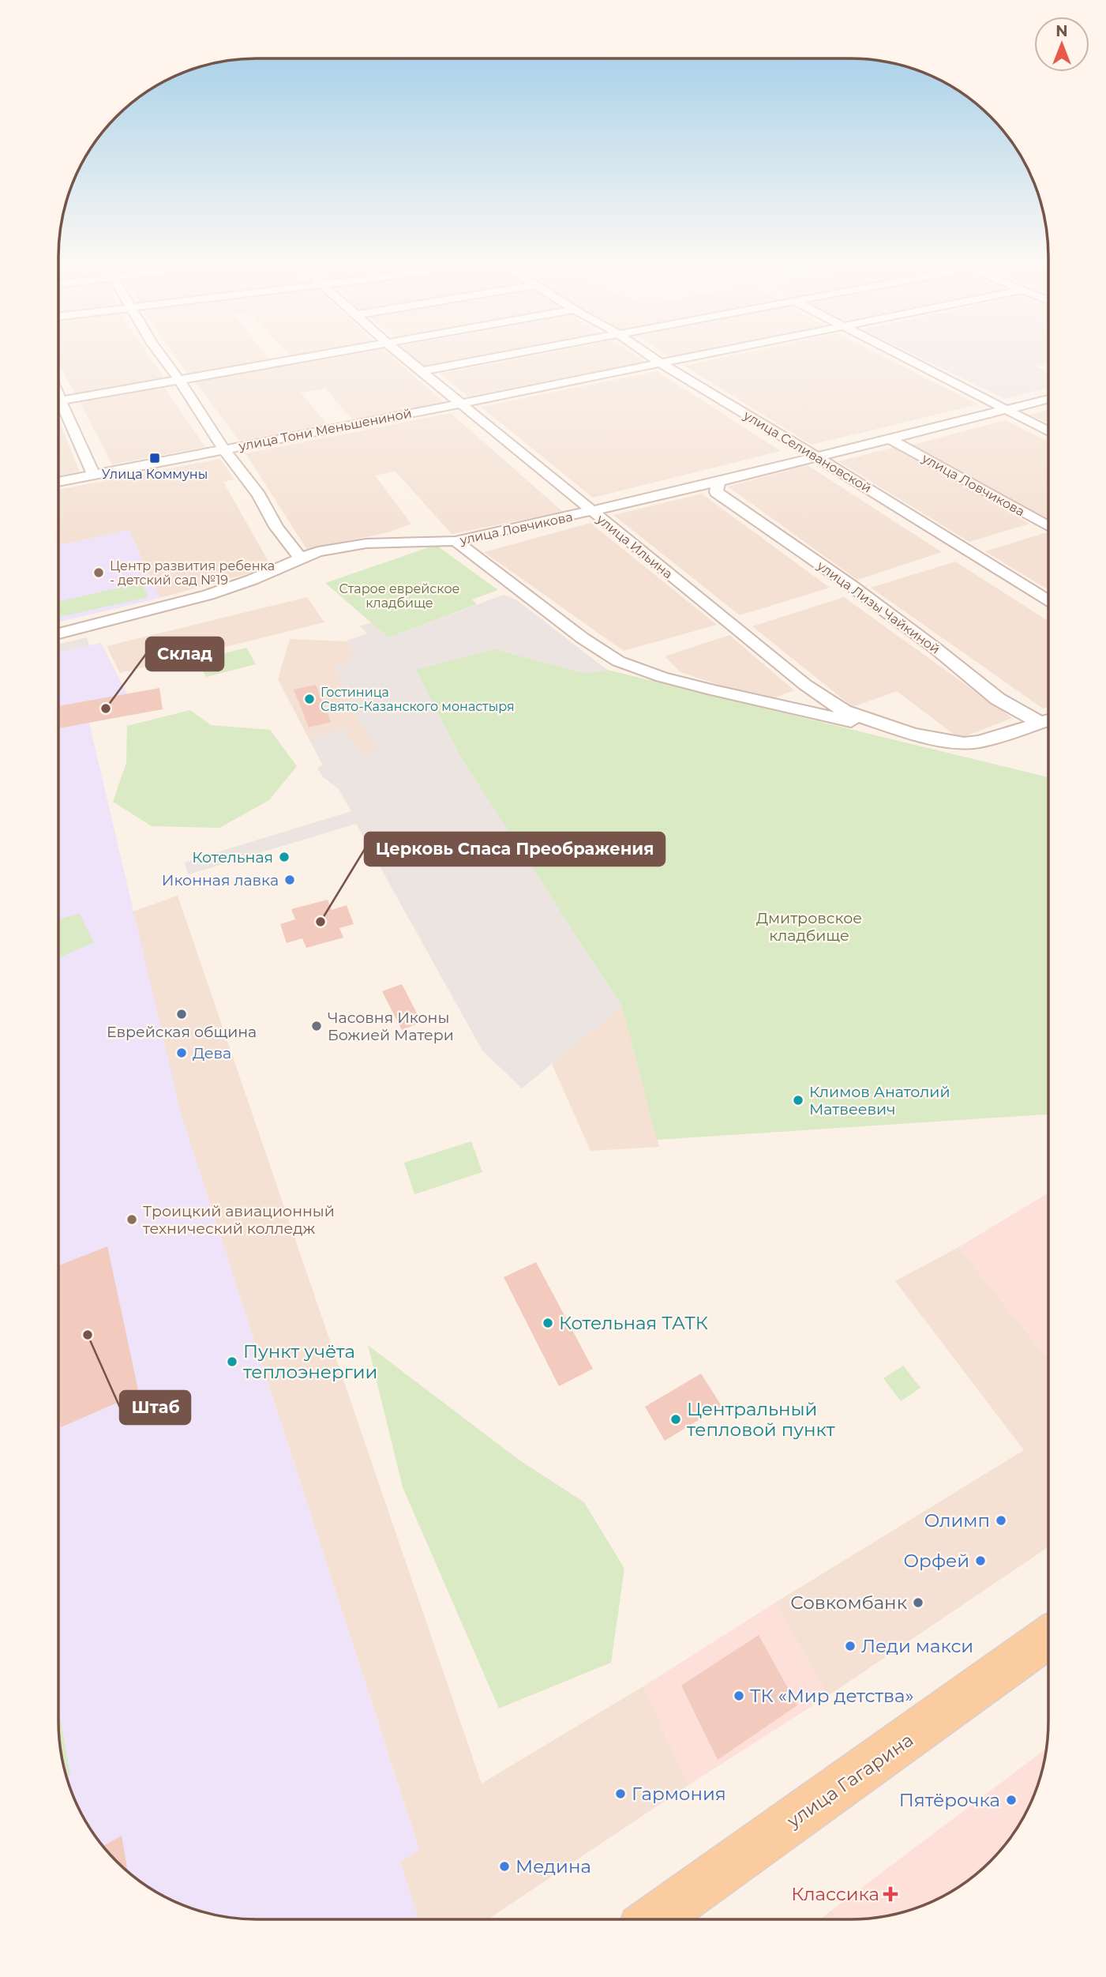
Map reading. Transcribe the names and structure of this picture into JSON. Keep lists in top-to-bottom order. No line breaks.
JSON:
{"streets":{"main road":["улица Гагарина"],"street":["улица Тони Меньшениной","улица Селивановской","улица Ловчикова","улица Ильина","улица Лизы Чайкиной"]},"crossings":[["улица Тони Меньшениной","улица Селивановской"],["улица Тони Меньшениной","улица Ильина"],["улица Селивановской","улица Ловчикова"],["улица Ловчикова","улица Ильина"],["улица Ловчикова","улица Лизы Чайкиной"]],"parks":["Старое еврейское кладбище","Дмитровское кладбище"],"places":{"transit":["Улица Коммуны"],"other":["Центр развития ребенка - детский сад №19","Гостиница Свято-Казанского монастыря","Склад","Котельная","Иконная лавка","Церковь Спаса Преображения","Еврейская община","Часовня Иконы Божией Матери","Дева","Климов Анатолий Матвеевич","Троицкий авиационный технический колледж","Котельная ТАТК","Штаб","Пункт учёта теплоэнергии","Центральный тепловой пункт","Олимп","Орфей","Совкомбанк","Леди макси","ТК «Мир детства»","Гармония","Пятёрочка","Медина"],"health":["Классика"]},"north":"top"}
